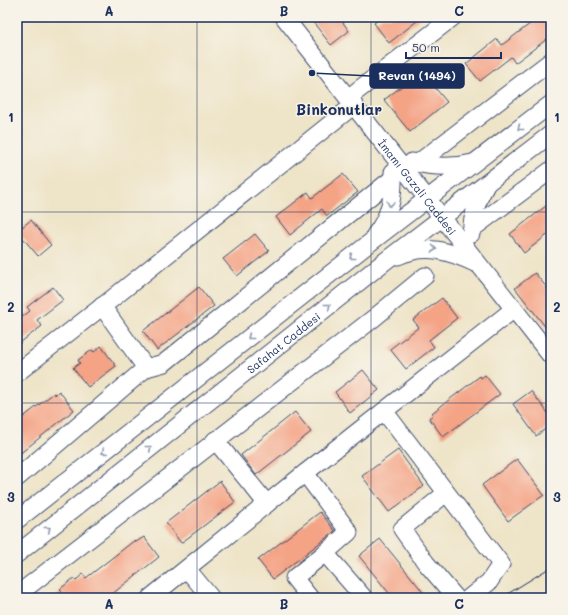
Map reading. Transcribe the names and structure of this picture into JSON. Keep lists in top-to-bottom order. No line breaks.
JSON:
{"streets":{"street":["İmamı Gazali Caddesi","Safahat Caddesi"]},"crossings":[["İmamı Gazali Caddesi","Safahat Caddesi"]],"districts":["Binkonutlar"],"places":["Revan (1494)"],"scale_bar":"50 m","grid":{"columns":["A","B","C"],"rows":["1","2","3"]}}
